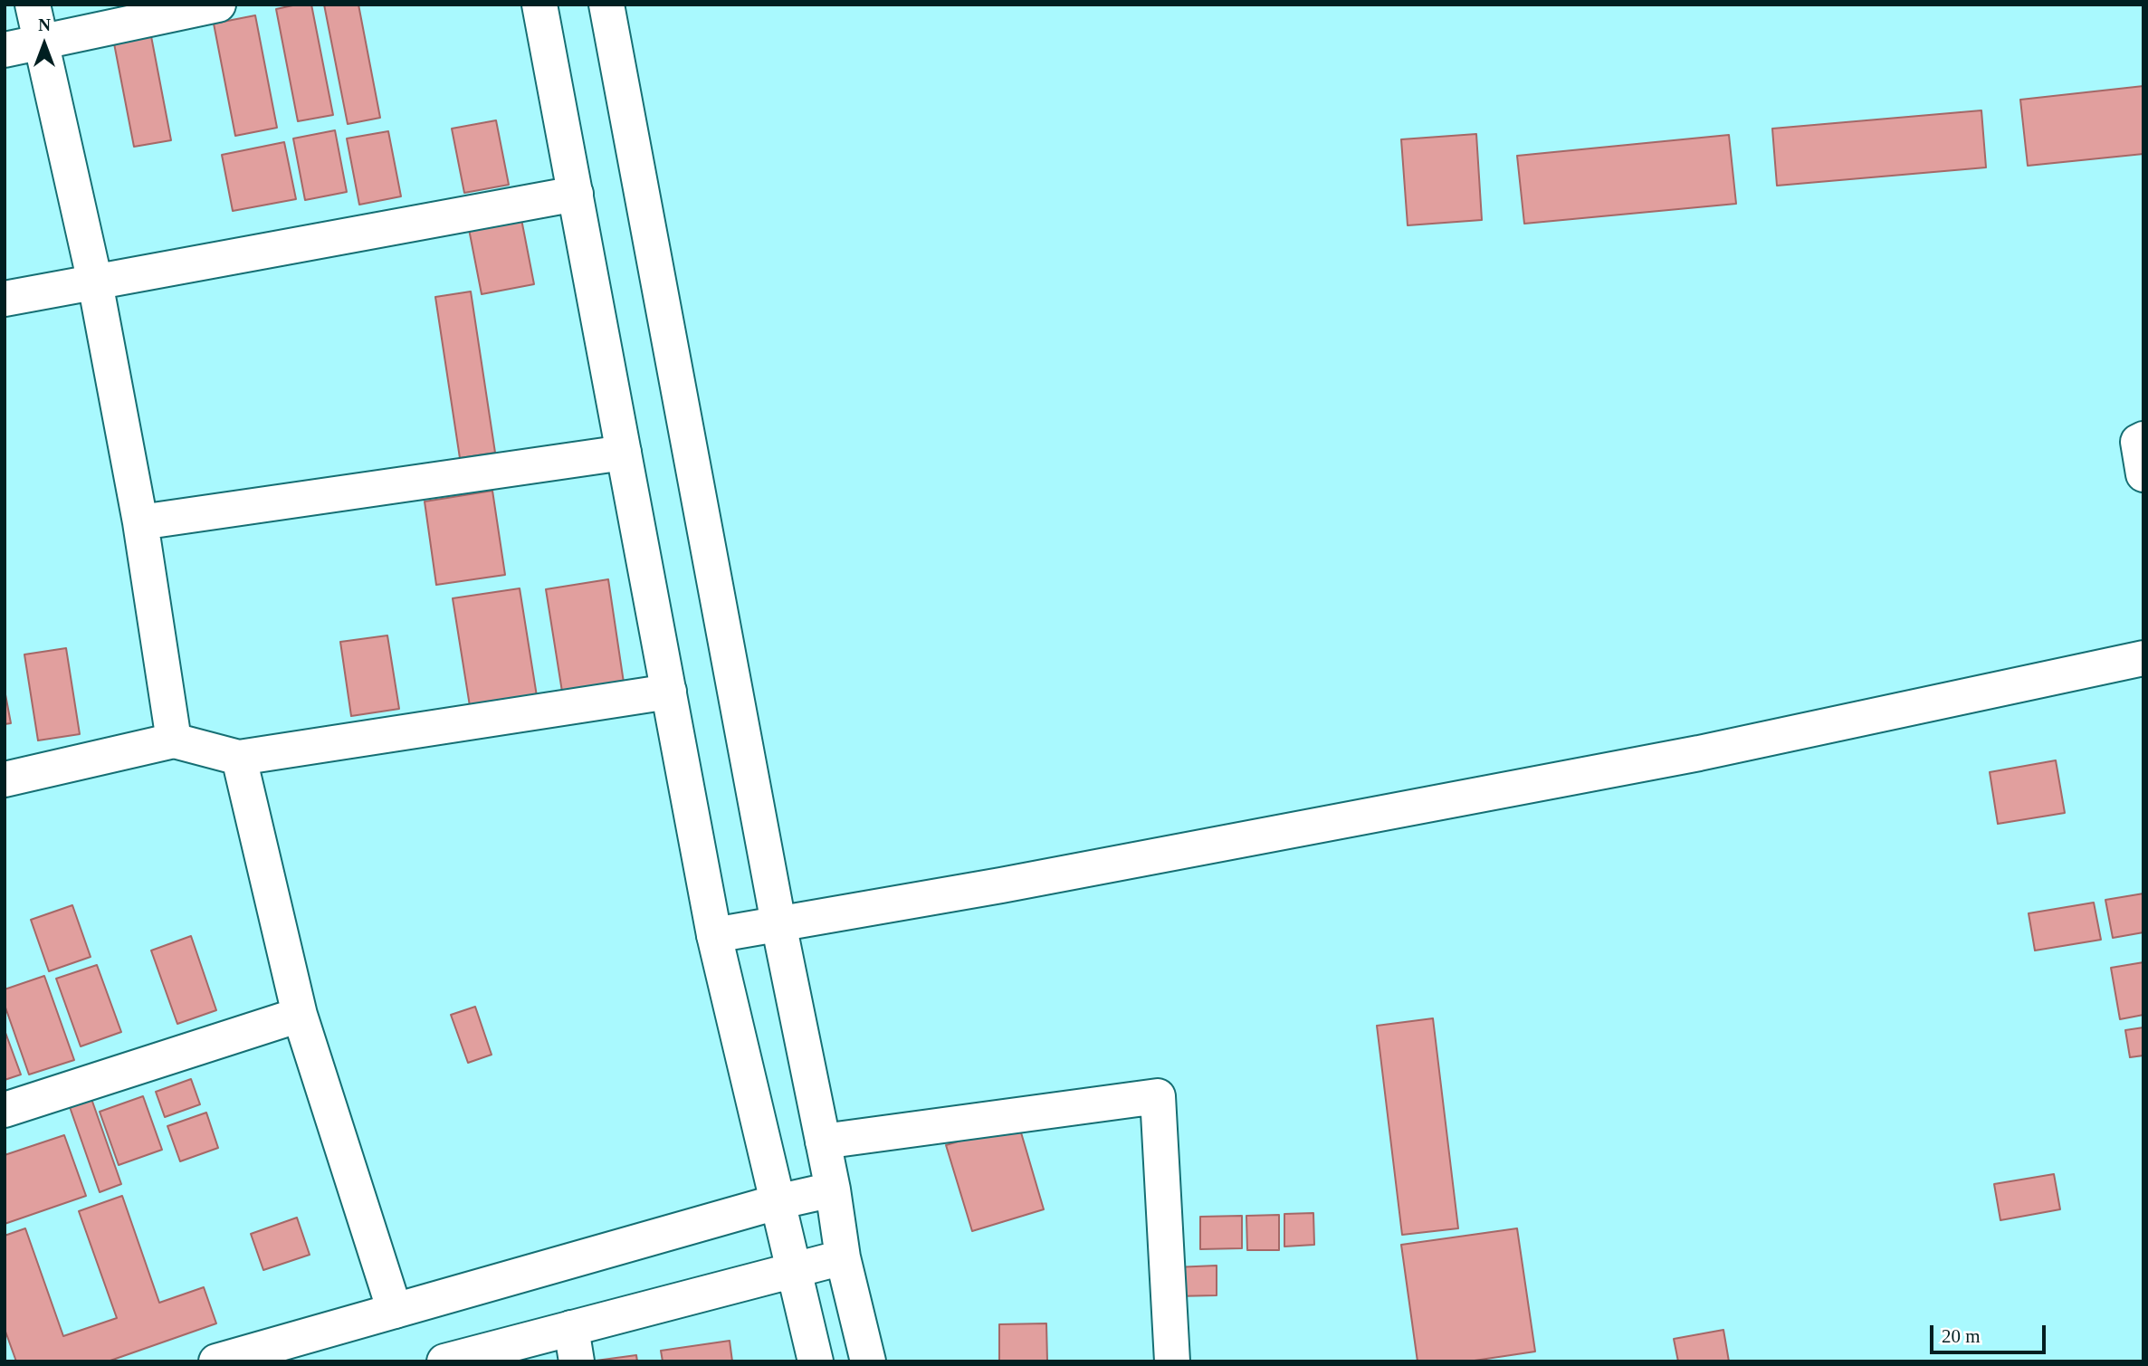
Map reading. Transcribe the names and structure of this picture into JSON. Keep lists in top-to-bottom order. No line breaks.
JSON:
{"scale_bar":"20 m","north":"top"}
